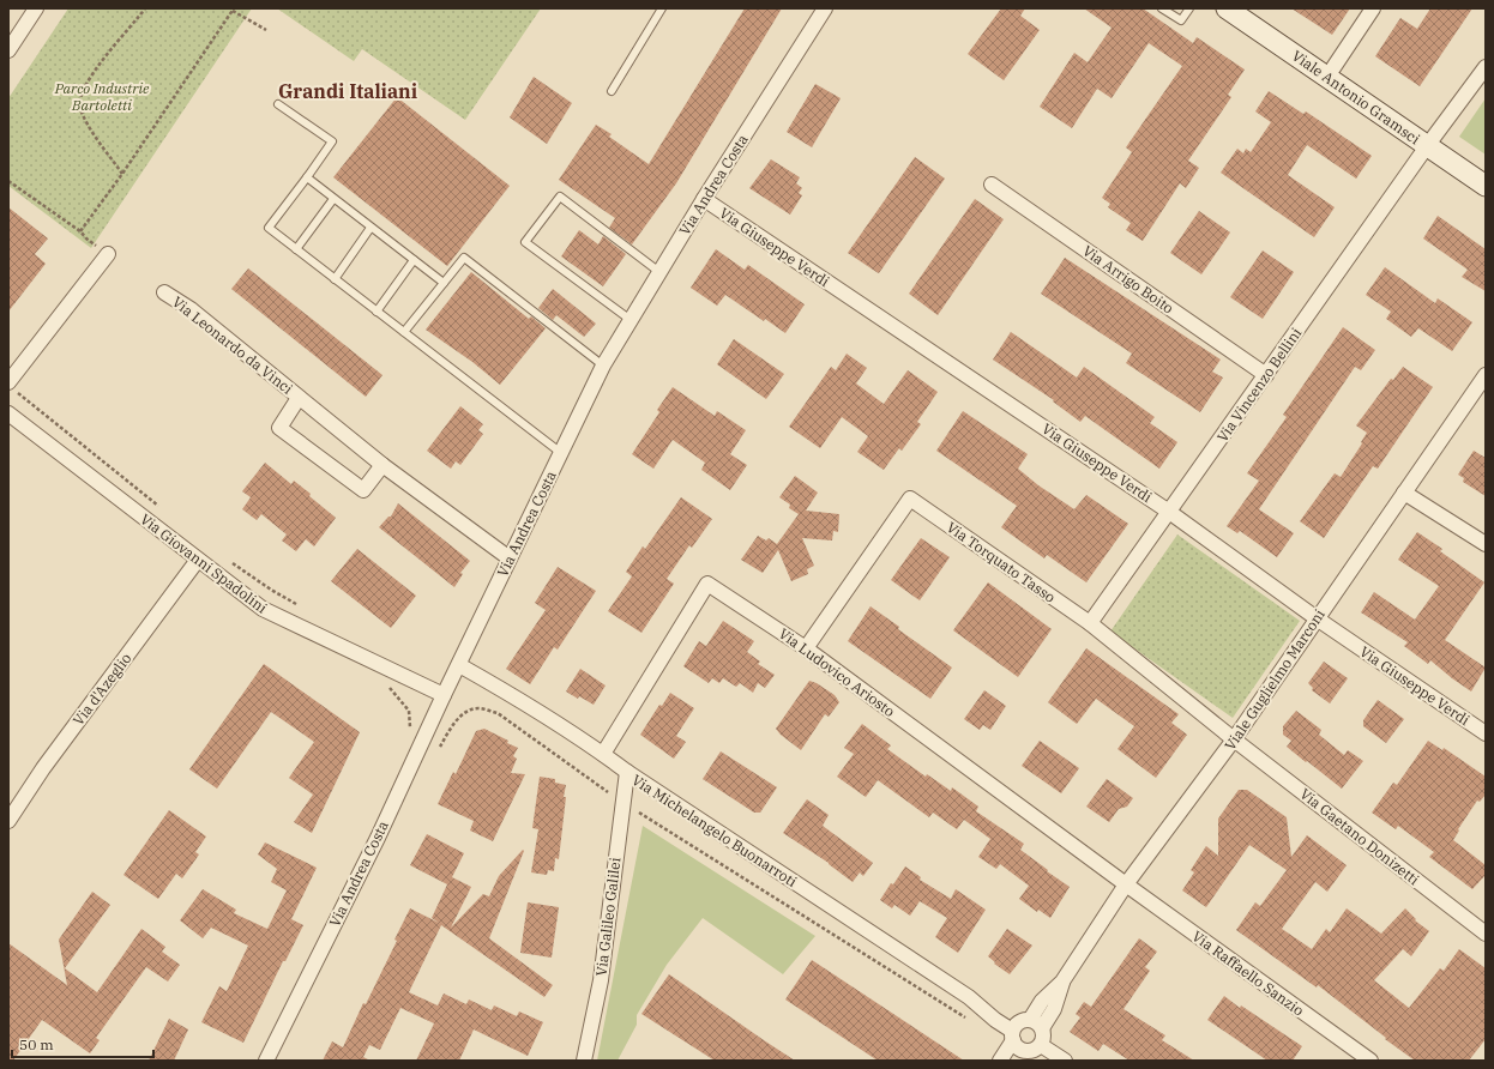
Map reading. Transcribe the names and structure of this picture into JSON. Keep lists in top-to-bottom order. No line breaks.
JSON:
{"streets":{"main road":["Viale Antonio Gramsci"],"street":["Via Andrea Costa","Via Giuseppe Verdi","Via Arrigo Boito","Via Leonardo da Vinci","Via Vincenzo Bellini","Via Torquato Tasso","Via Giovanni Spadolini","Via Ludovico Ariosto","Viale Guglielmo Marconi","Via d'Azeglio","Via Michelangelo Buonarroti","Via Gaetano Donizetti","Via Galileo Galilei","Via Raffaello Sanzio"]},"crossings":[["Viale Antonio Gramsci","Via Vincenzo Bellini"],["Via Andrea Costa","Via Giuseppe Verdi"],["Via Andrea Costa","Via Leonardo da Vinci"],["Via Andrea Costa","Via Giovanni Spadolini"],["Via Andrea Costa","Via Michelangelo Buonarroti"],["Via Giuseppe Verdi","Via Vincenzo Bellini"],["Via Giuseppe Verdi","Viale Guglielmo Marconi"],["Via Arrigo Boito","Via Vincenzo Bellini"],["Via Vincenzo Bellini","Via Torquato Tasso"],["Via Torquato Tasso","Via Ludovico Ariosto"],["Via Torquato Tasso","Viale Guglielmo Marconi"],["Via Torquato Tasso","Via Gaetano Donizetti"],["Via Giovanni Spadolini","Via d'Azeglio"],["Via Ludovico Ariosto","Viale Guglielmo Marconi"],["Via Ludovico Ariosto","Via Michelangelo Buonarroti"],["Via Ludovico Ariosto","Via Raffaello Sanzio"],["Viale Guglielmo Marconi","Via Michelangelo Buonarroti"],["Viale Guglielmo Marconi","Via Gaetano Donizetti"],["Viale Guglielmo Marconi","Via Raffaello Sanzio"],["Via Michelangelo Buonarroti","Via Galileo Galilei"]],"districts":["Grandi Italiani"],"parks":["Parco Industrie Bartoletti"],"scale_bar":"50 m"}
